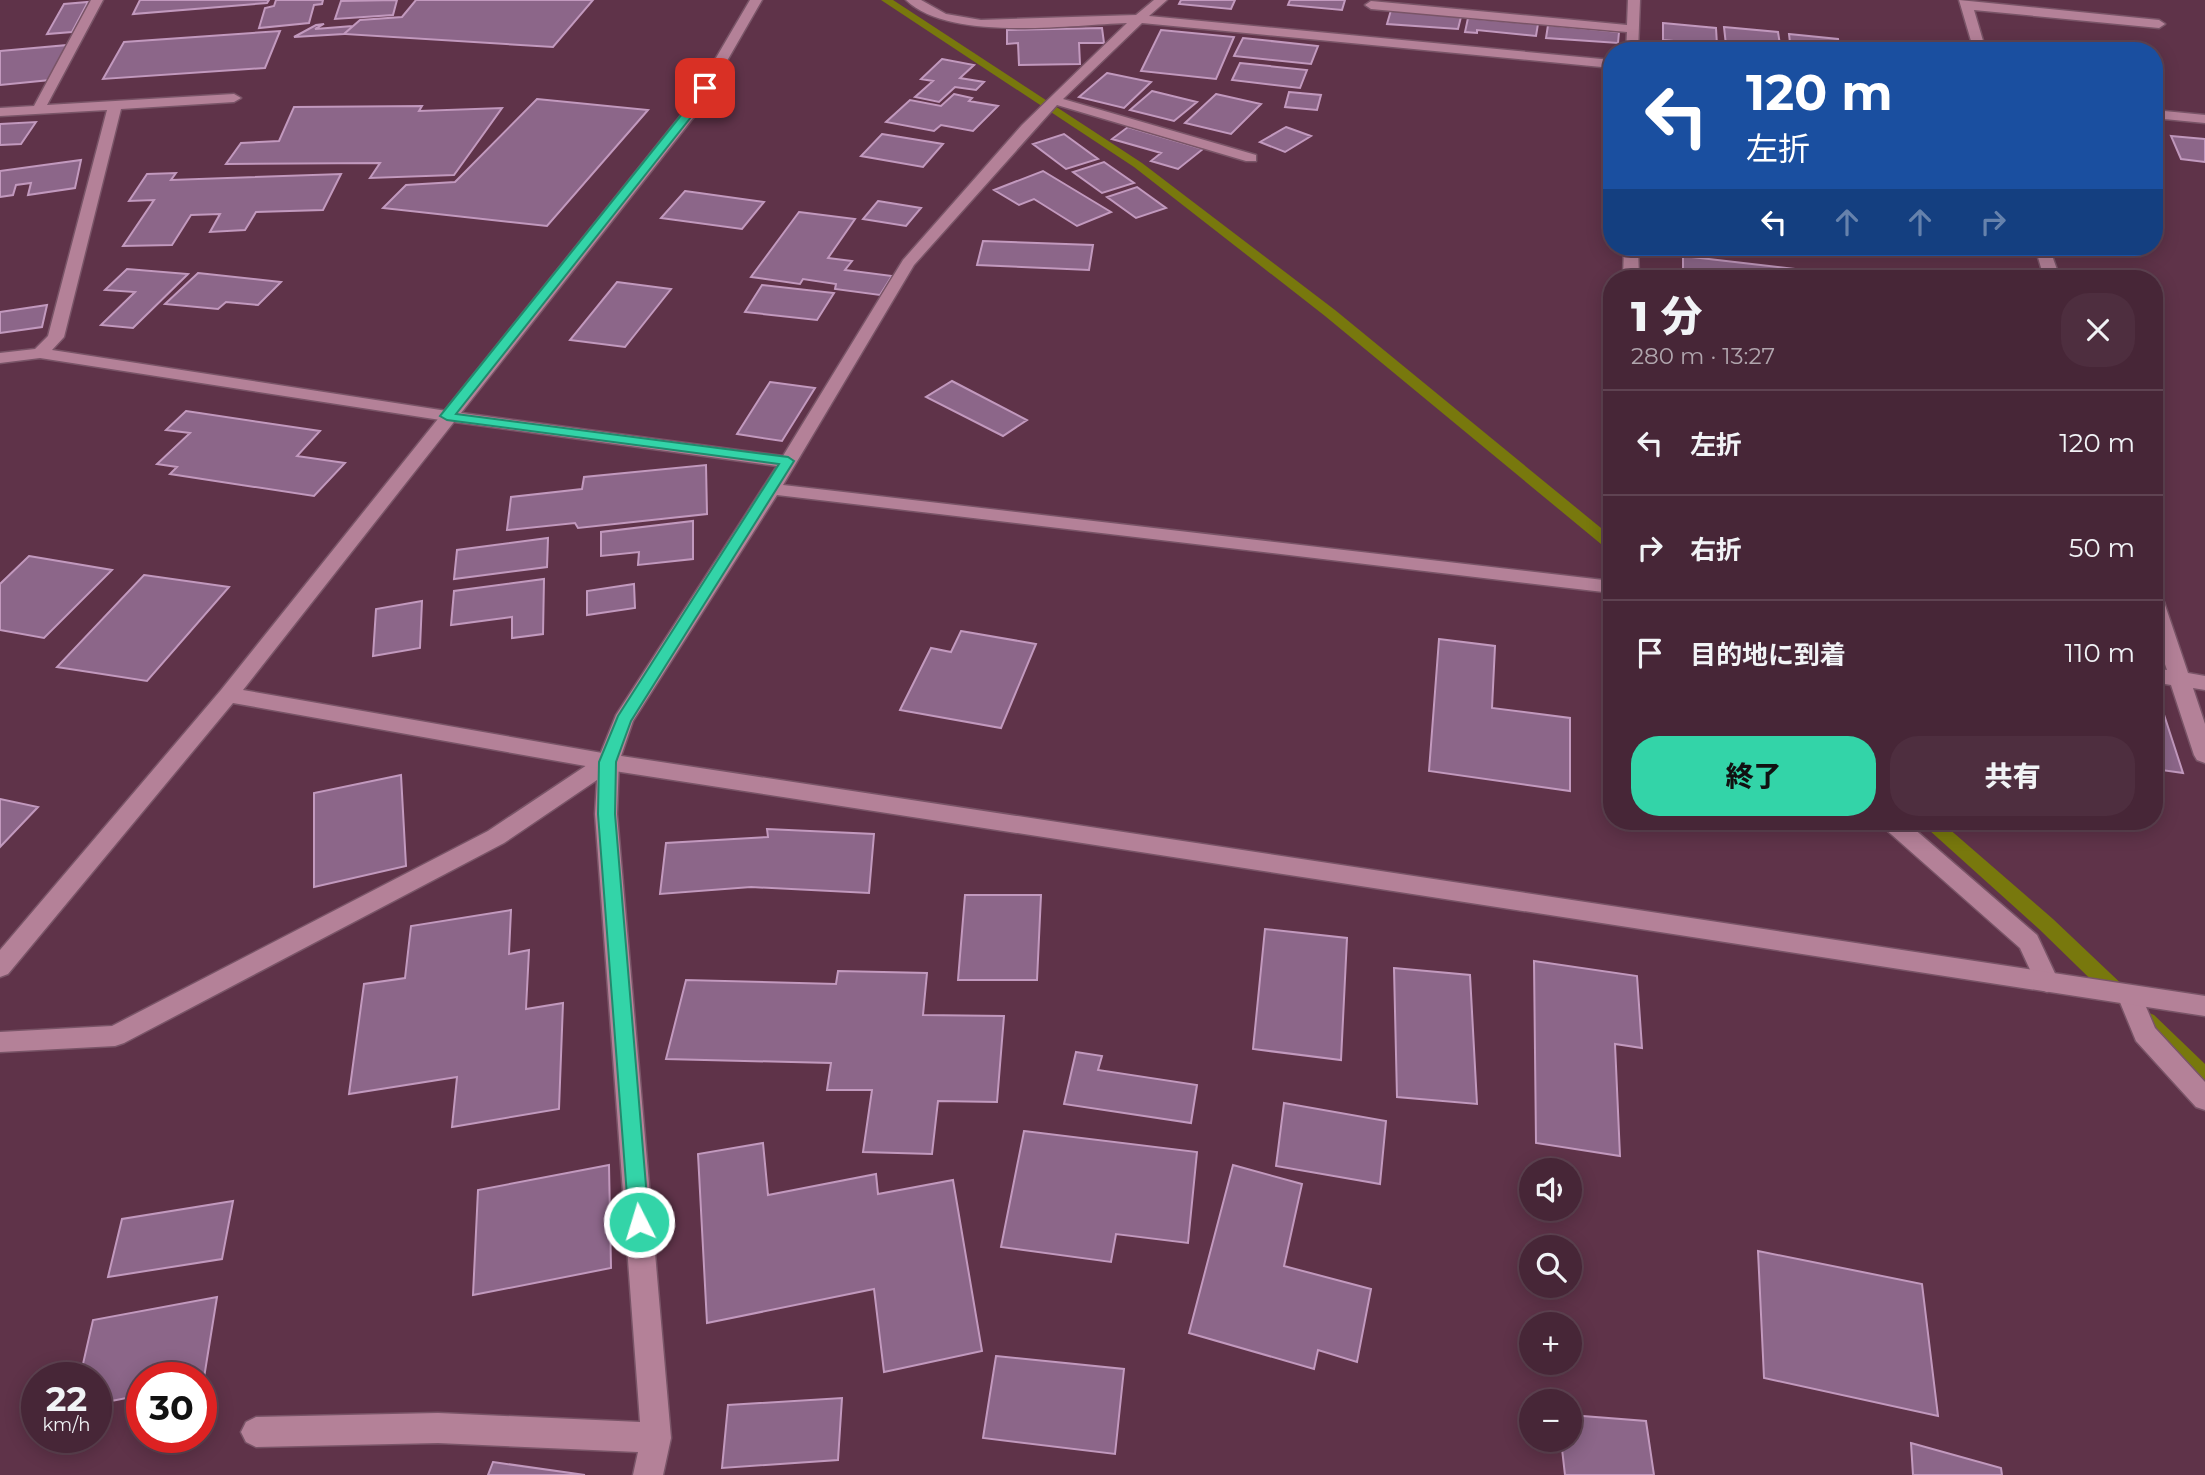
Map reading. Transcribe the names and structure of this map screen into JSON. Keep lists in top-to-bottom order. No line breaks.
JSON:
{"page":{"turn":["120 m","左折"],"heading":["1 分","280 m · 13:27"],"list":[{"name":"左折","value":"120 m"},{"name":"右折","value":"50 m"},{"name":"目的地に到着","value":"110 m"}],"buttons":["終了","共有"],"map_buttons":["+","−"],"speed":"22 km/h","limit":"30"}}
